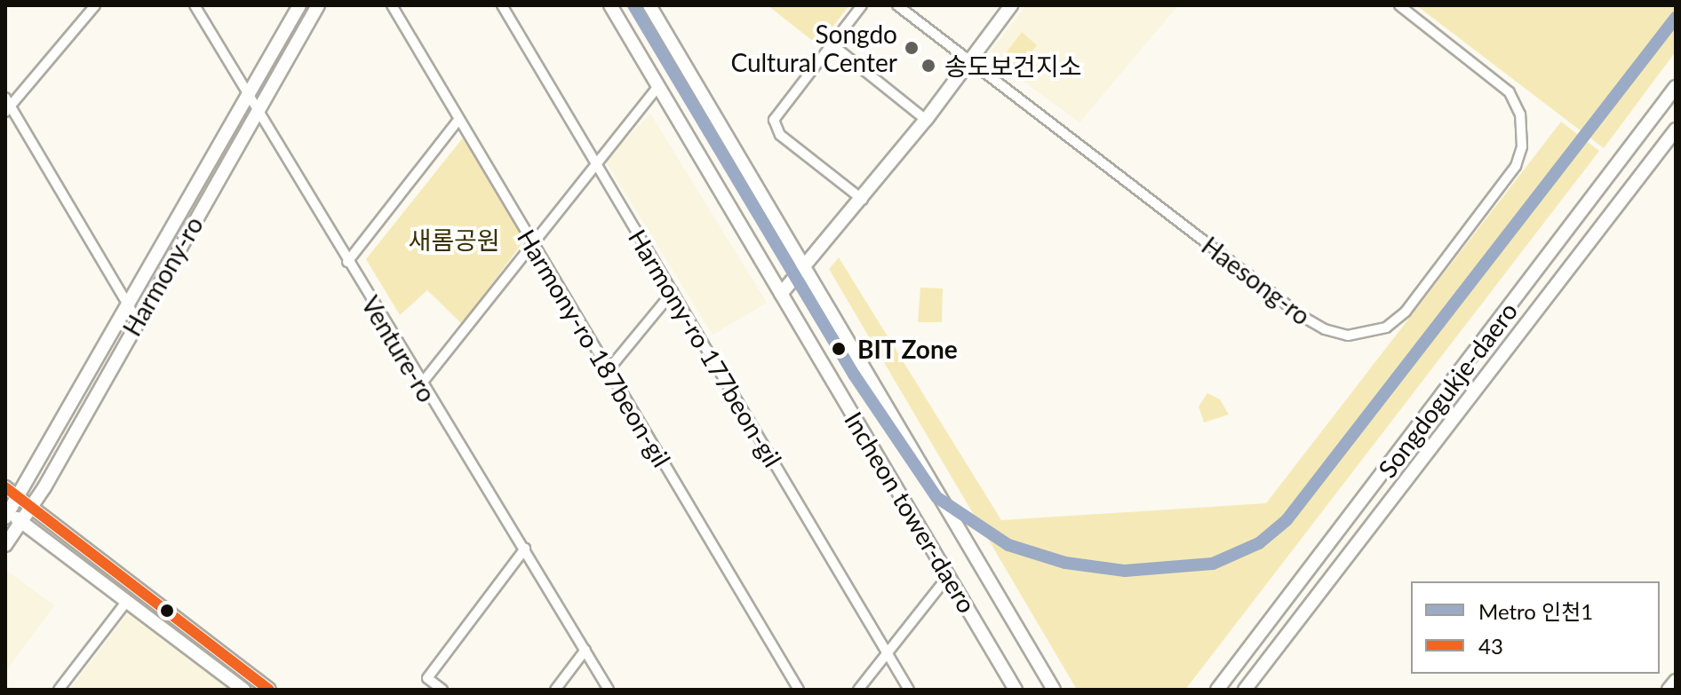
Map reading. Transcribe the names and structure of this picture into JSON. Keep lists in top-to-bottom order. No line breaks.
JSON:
{"streets":{"main road":["Harmony-ro","Songdogukje-daero","Incheon tower-daero"],"street":["Haesong-ro","Harmony-ro 187beon-gil","Harmony-ro 177beon-gil","Venture-ro"]},"crossings":[["Harmony-ro","Venture-ro"]],"parks":["새롬공원"],"places":["Songdo Cultural Center","송도보건지소","BIT Zone"],"lines":["metro line 인천1","transit line 43"],"legend":["Metro 인천1","43"]}
